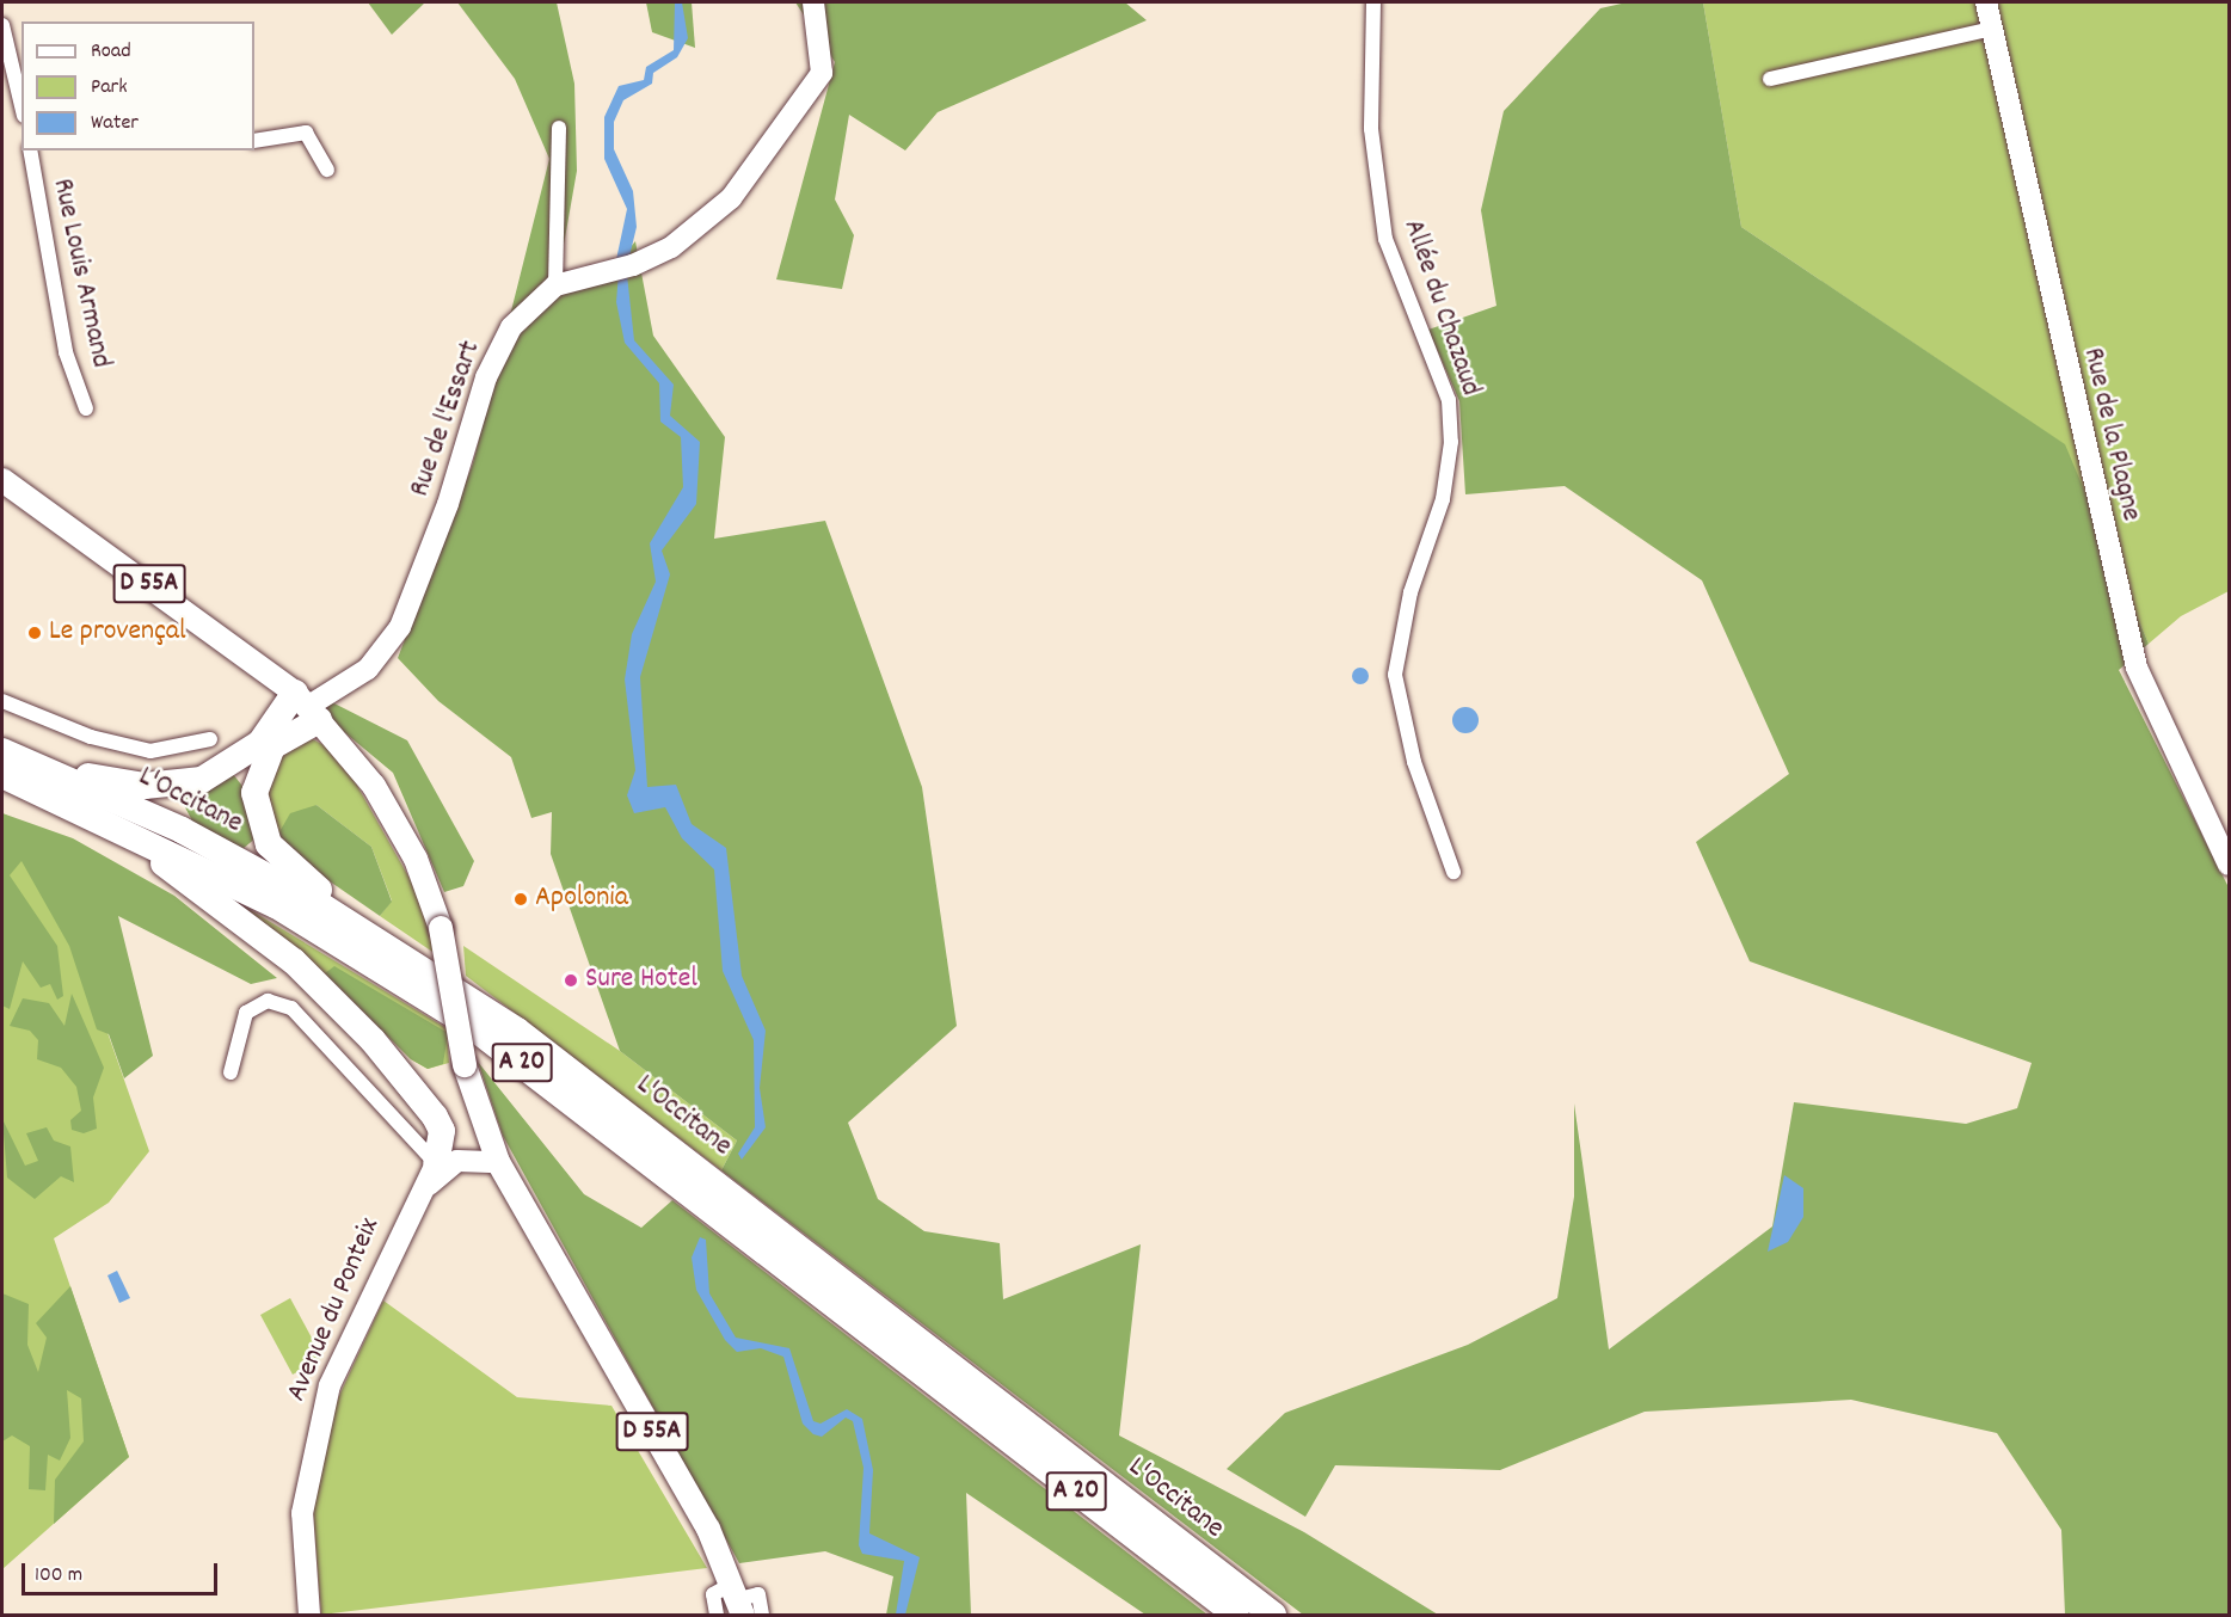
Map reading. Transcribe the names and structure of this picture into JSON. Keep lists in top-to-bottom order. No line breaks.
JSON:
{"streets":{"highway":["L'Occitane","A 20"],"main road":["D 55A"],"street":["Rue Louis Armand","Allée du Chazaud","Rue de l'Essart","Rue de la Plagne","Avenue du Ponteix"]},"crossings":[["Rue de l'Essart","D 55A"]],"places":["Le provençal","Apolonia","Sure Hotel"],"legend":["Road","Park","Water"],"scale_bar":"100 m"}
